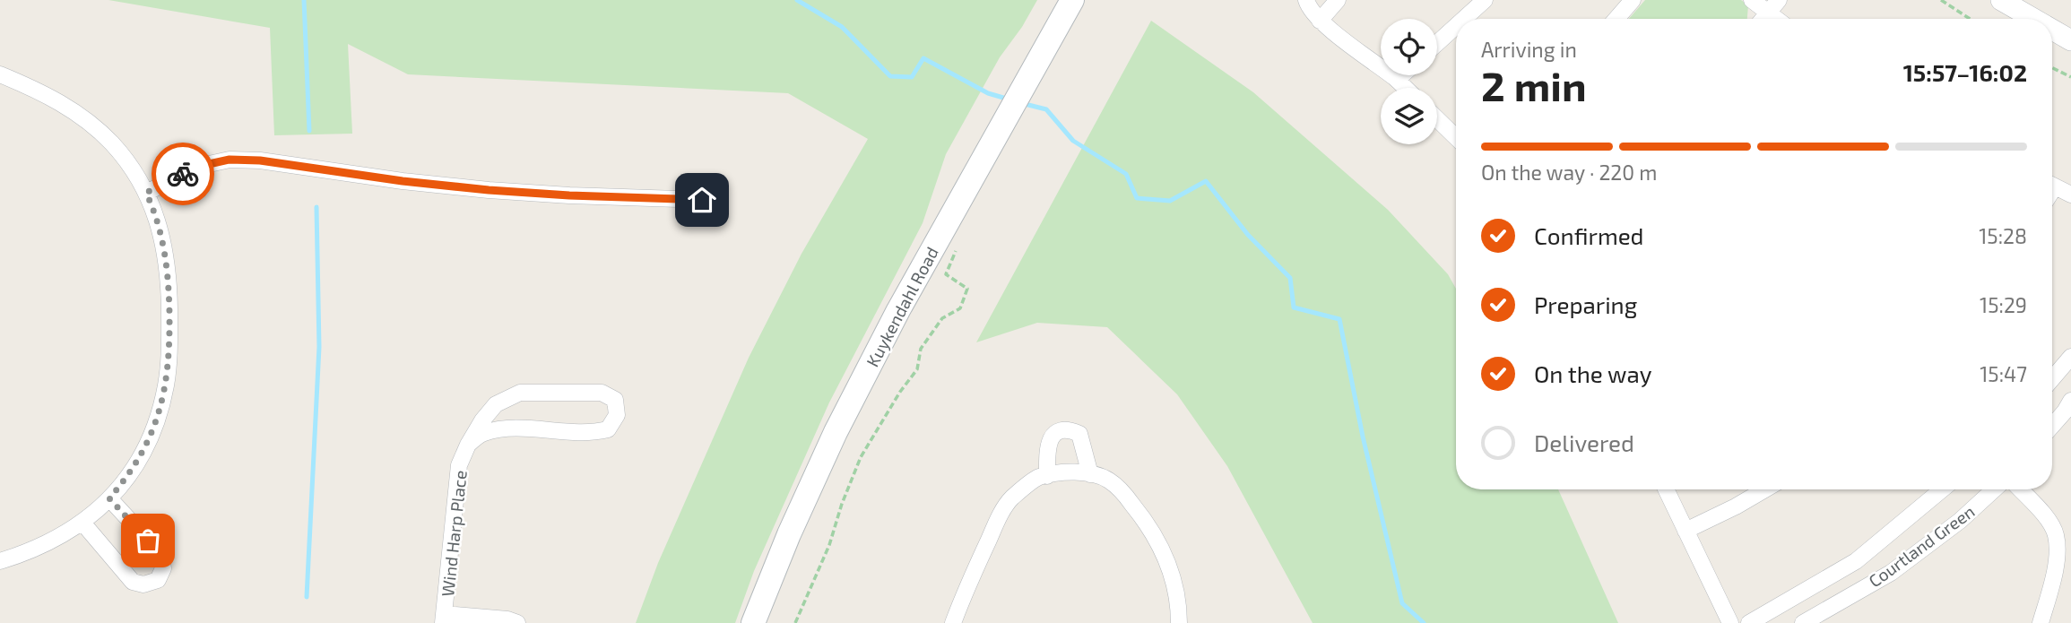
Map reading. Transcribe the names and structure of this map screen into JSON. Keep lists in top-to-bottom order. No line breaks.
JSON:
{"streets":{"main road":["Kuykendahl Road"],"street":["Wind Harp Place","Courtland Green"]},"page":{"heading":["2 min","Arriving in","15:57–16:02"],"bar":"On the way · 220 m","list":[["Confirmed","15:28"],["Preparing","15:29"],["On the way","15:47"],"Delivered"]}}
